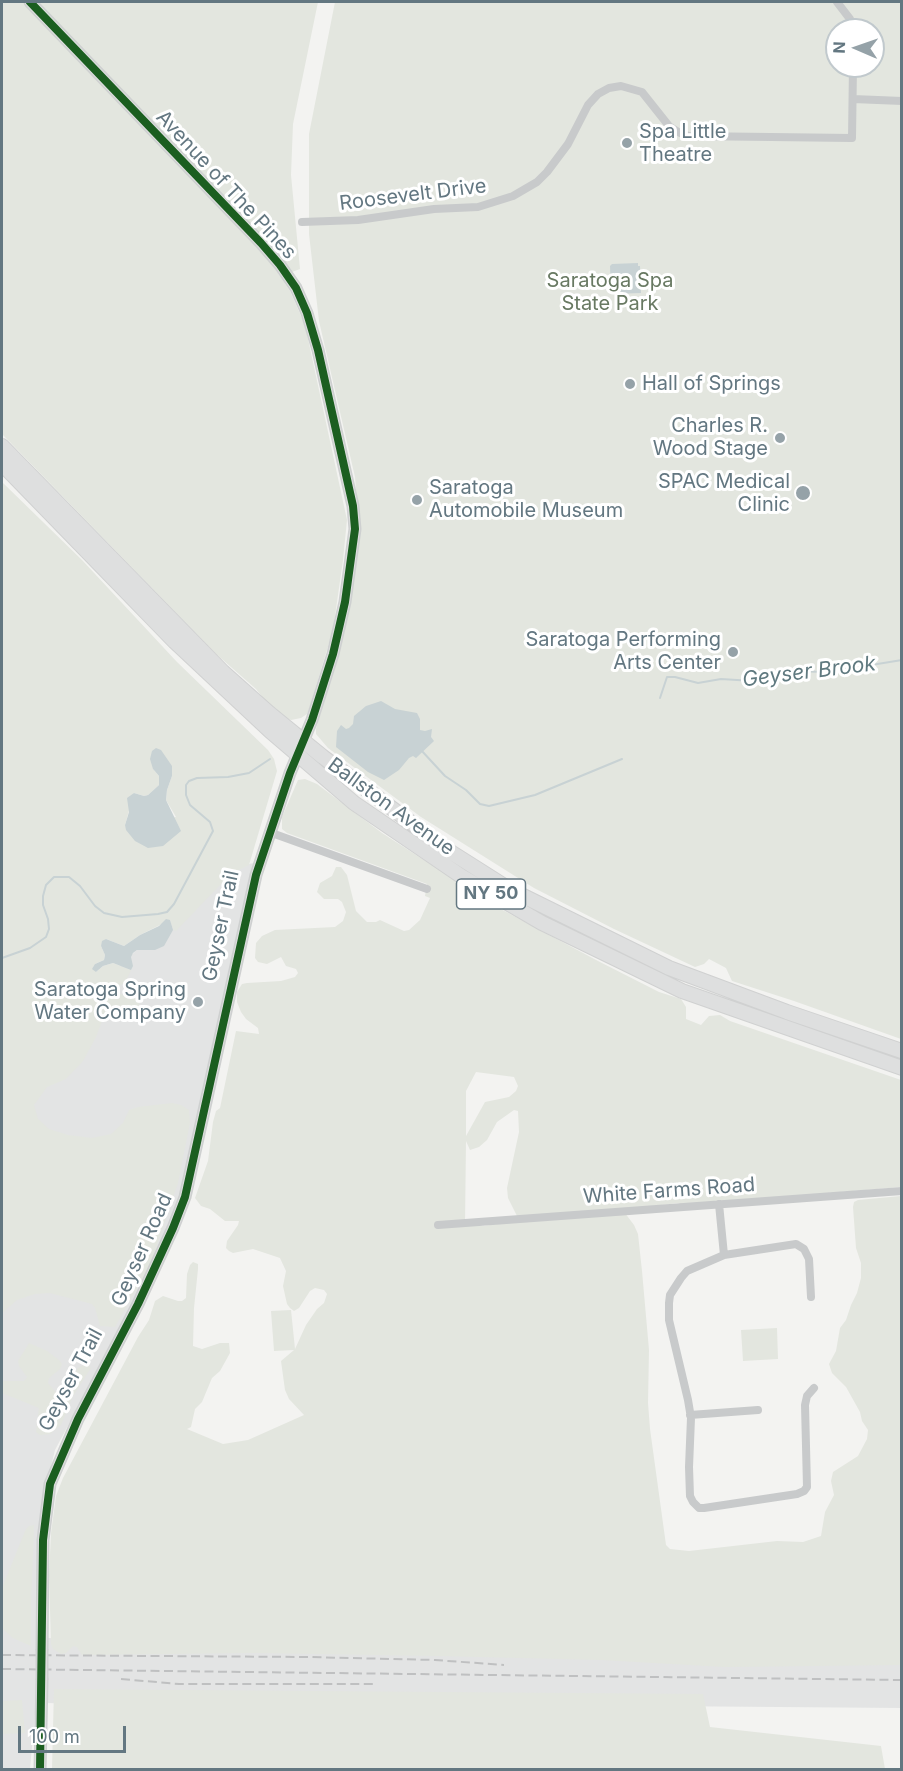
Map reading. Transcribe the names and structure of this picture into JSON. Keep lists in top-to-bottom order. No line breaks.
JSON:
{"streets":{"highway":["Ballston Avenue","NY 50"],"street":["Avenue of The Pines","Roosevelt Drive","White Farms Road","Geyser Road"],"cycle path":["Geyser Trail"]},"crossings":[["Avenue of The Pines","Ballston Avenue"],["Avenue of The Pines","Geyser Road"],["Ballston Avenue","Geyser Road"]],"water":["Geyser Brook"],"parks":["Saratoga Spa State Park"],"places":["Spa Little Theatre","Hall of Springs","Charles R. Wood Stage","SPAC Medical Clinic","Saratoga Automobile Museum","Saratoga Performing Arts Center","Saratoga Spring Water Company"],"scale_bar":"100 m","north":"left"}
